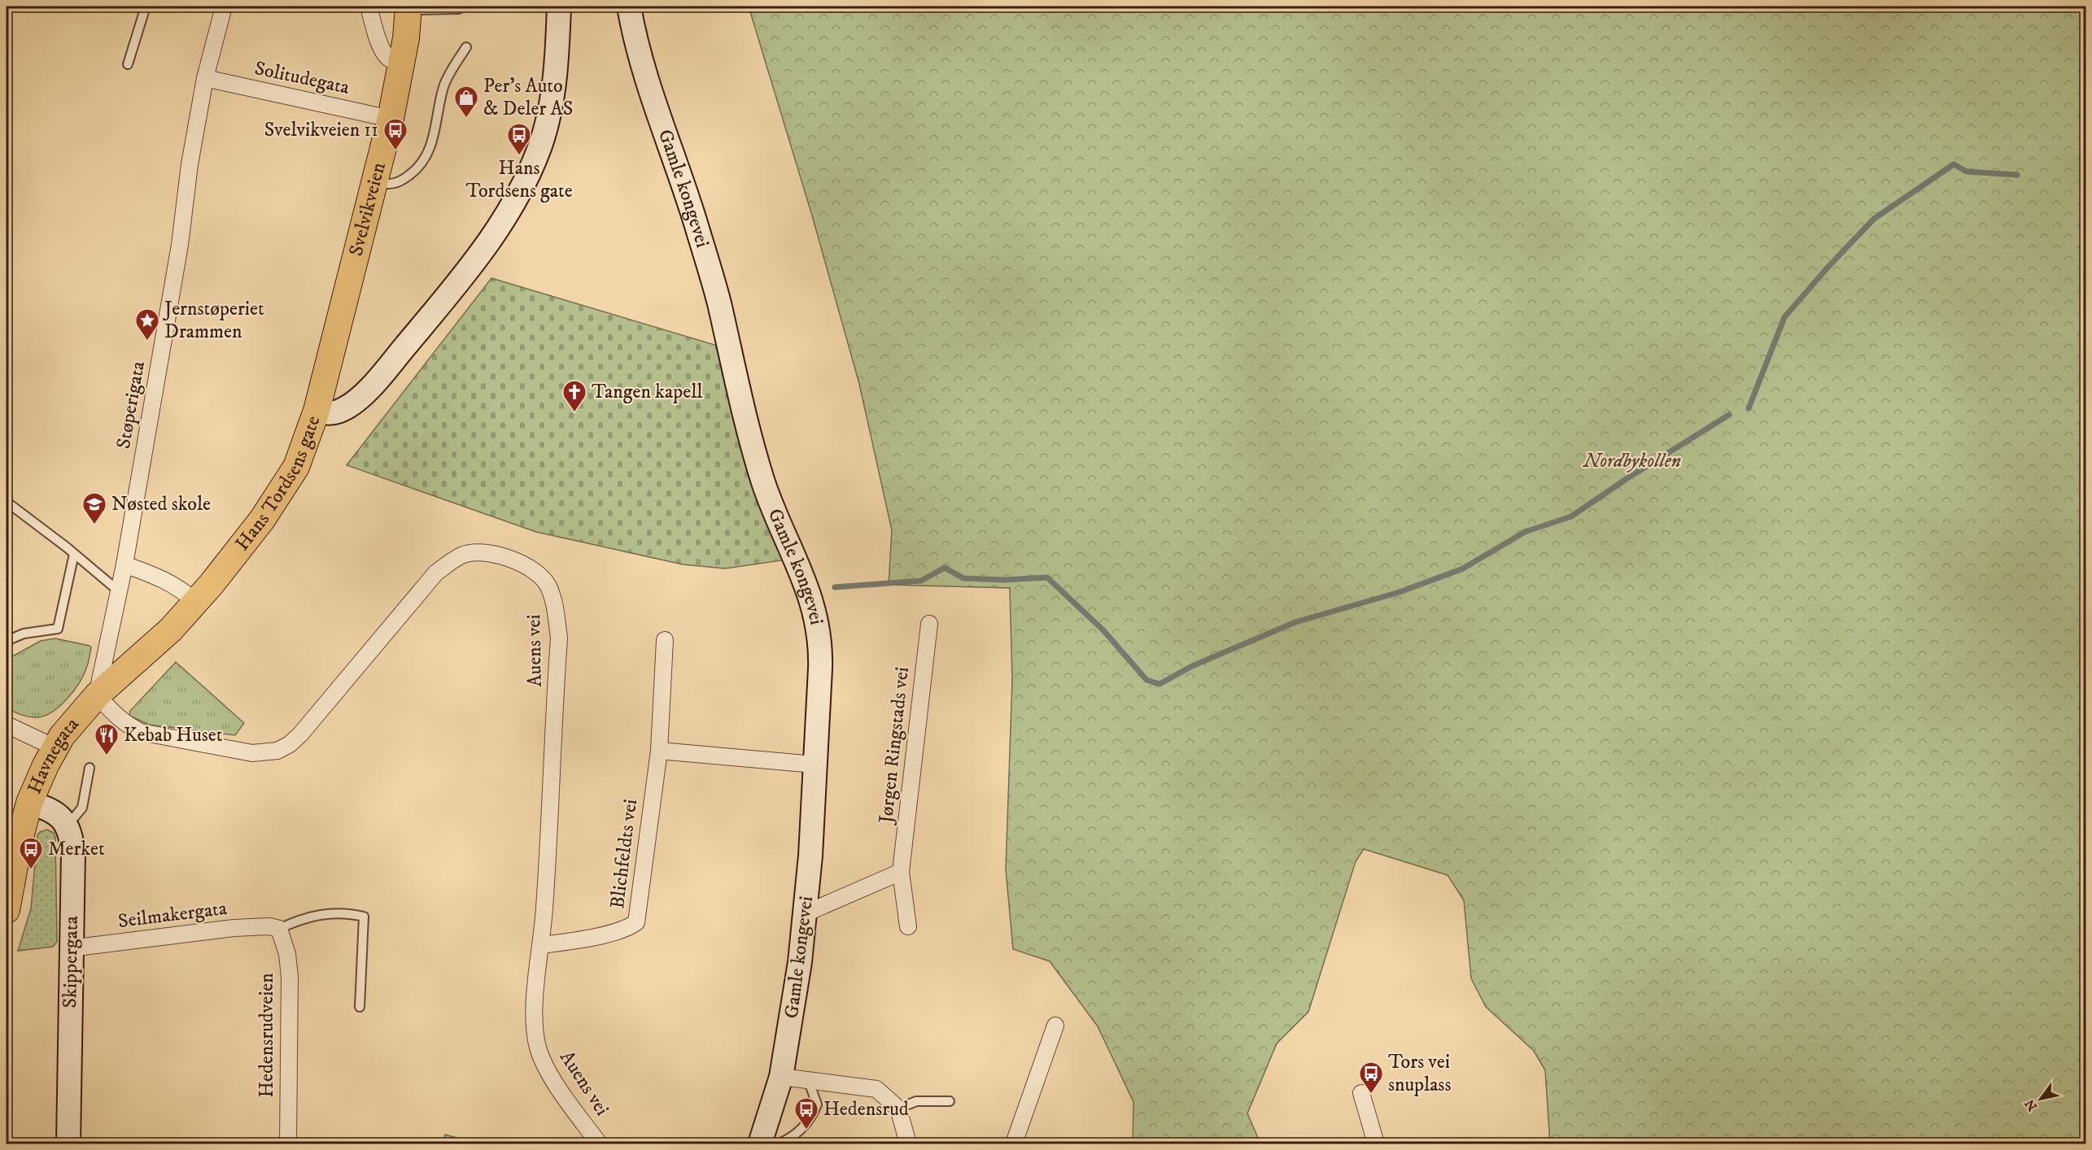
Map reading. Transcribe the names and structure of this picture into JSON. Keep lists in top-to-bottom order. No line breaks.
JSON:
{"streets":{"main road":["Gamle kongevei","Svelvikveien","Hans Tordsens gate","Havnegata","Skippergata"],"street":["Solitudegata","Støperigata","Auens vei","Jørgen Ringstads vei","Blichfeldts vei","Seilmakergata","Hedensrudveien"]},"crossings":[["Solitudegata","Svelvikveien"],["Solitudegata","Støperigata"],["Svelvikveien","Hans Tordsens gate"],["Støperigata","Hans Tordsens gate"],["Støperigata","Auens vei"],["Støperigata","Havnegata"],["Hans Tordsens gate","Auens vei"],["Hans Tordsens gate","Havnegata"],["Auens vei","Havnegata"],["Auens vei","Blichfeldts vei"],["Seilmakergata","Skippergata"],["Seilmakergata","Hedensrudveien"]],"parks":["Nordbykollen"],"places":{"shop":["Per's Auto & Deler AS"],"bus stop":["Svelvikveien 11","Hans Tordsens gate","Merket","Tors vei snuplass","Hedensrud"],"place":["Jernstøperiet Drammen"],"church":["Tangen kapell"],"school or university":["Nøsted skole"],"restaurant":["Kebab Huset"]},"north":"bottom left"}
